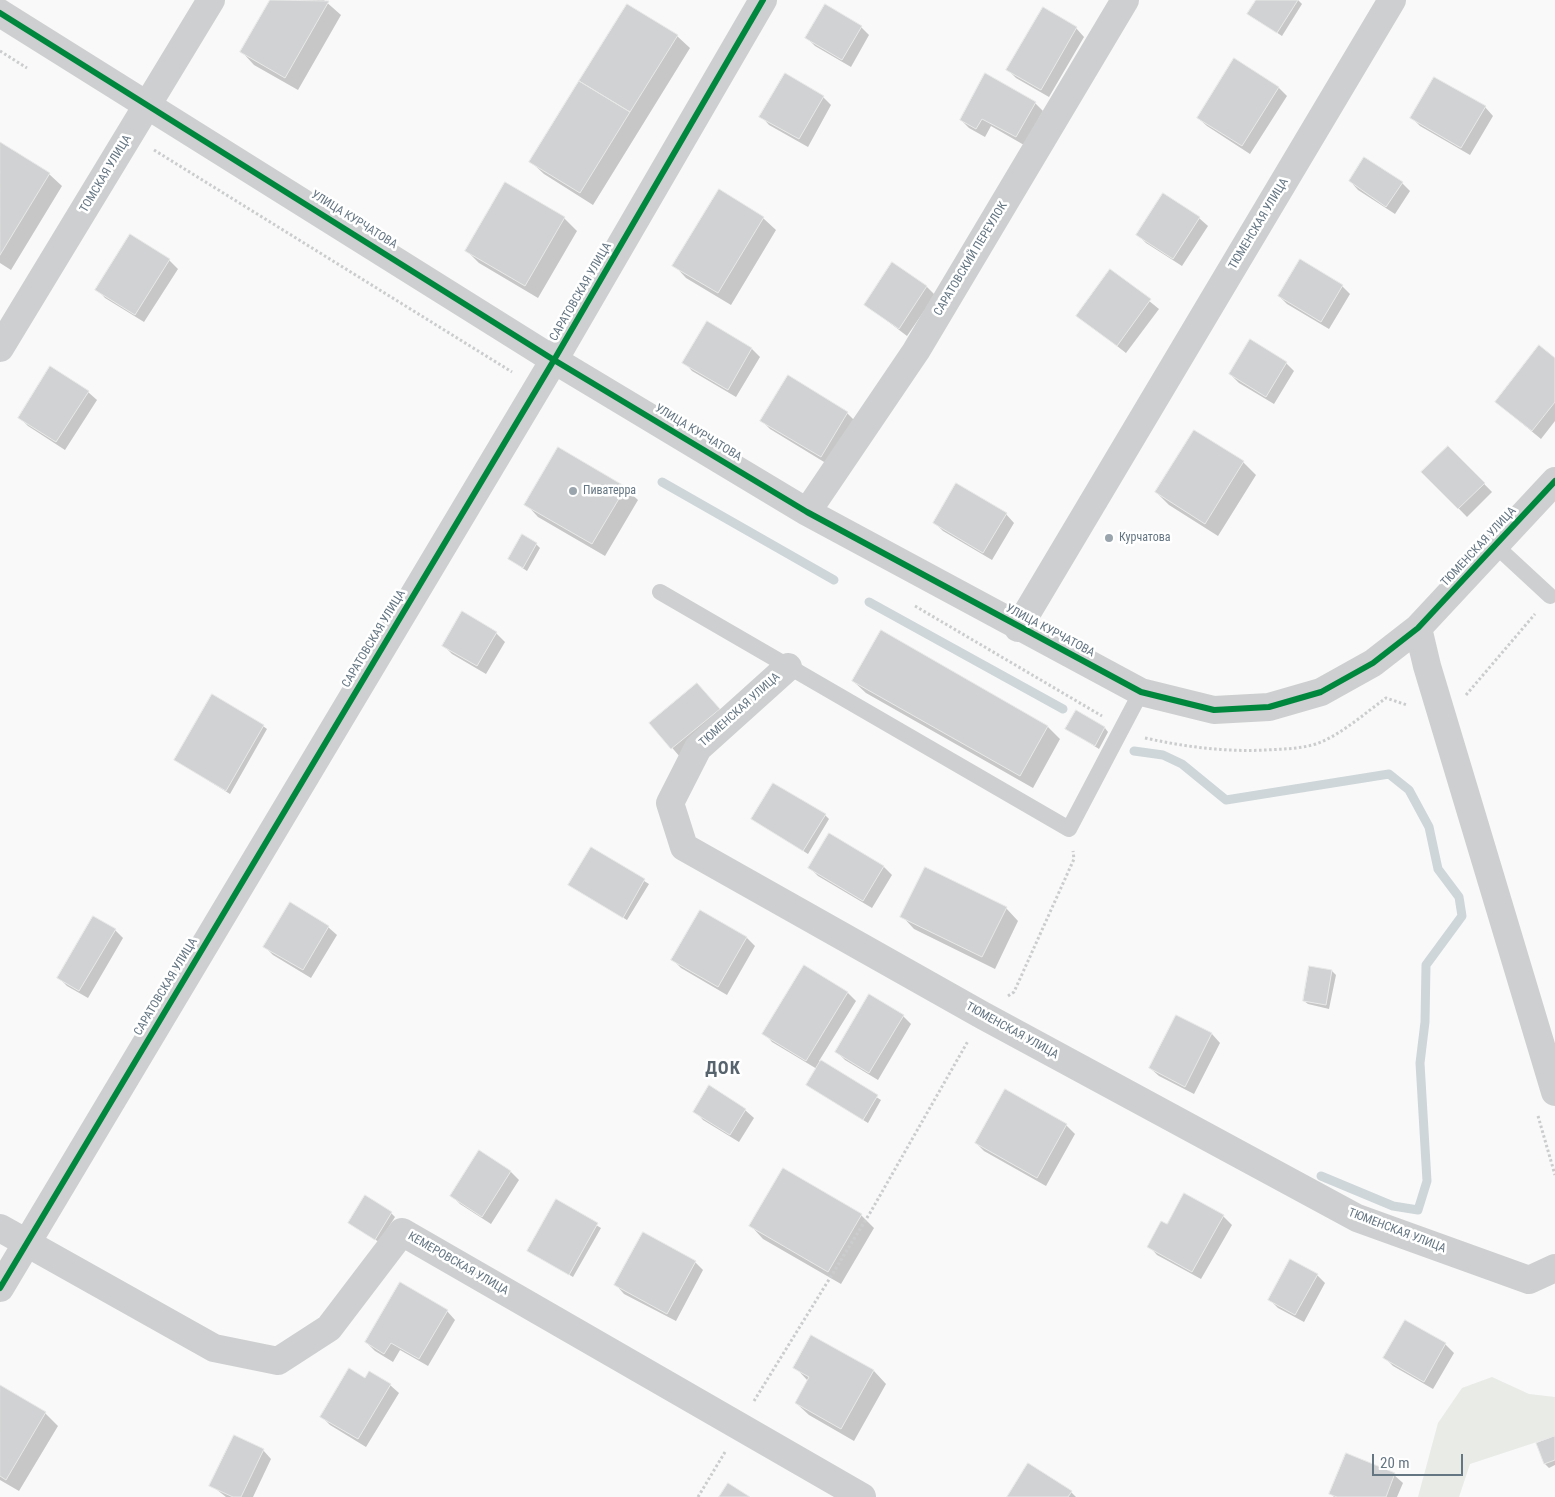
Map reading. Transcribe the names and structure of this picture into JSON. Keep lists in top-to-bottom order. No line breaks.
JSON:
{"streets":{"street":["ТОМСКАЯ УЛИЦА","УЛИЦА КУРЧАТОВА","ТЮМЕНСКАЯ УЛИЦА","САРАТОВСКИЙ ПЕРЕУЛОК","САРАТОВСКАЯ УЛИЦА","КЕМЕРОВСКАЯ УЛИЦА"]},"crossings":[["ТОМСКАЯ УЛИЦА","УЛИЦА КУРЧАТОВА"],["УЛИЦА КУРЧАТОВА","ТЮМЕНСКАЯ УЛИЦА"],["УЛИЦА КУРЧАТОВА","САРАТОВСКИЙ ПЕРЕУЛОК"],["УЛИЦА КУРЧАТОВА","САРАТОВСКАЯ УЛИЦА"],["САРАТОВСКАЯ УЛИЦА","КЕМЕРОВСКАЯ УЛИЦА"]],"districts":["ДОК"],"places":["Пиватерра","Курчатова"],"scale_bar":"20 m"}
